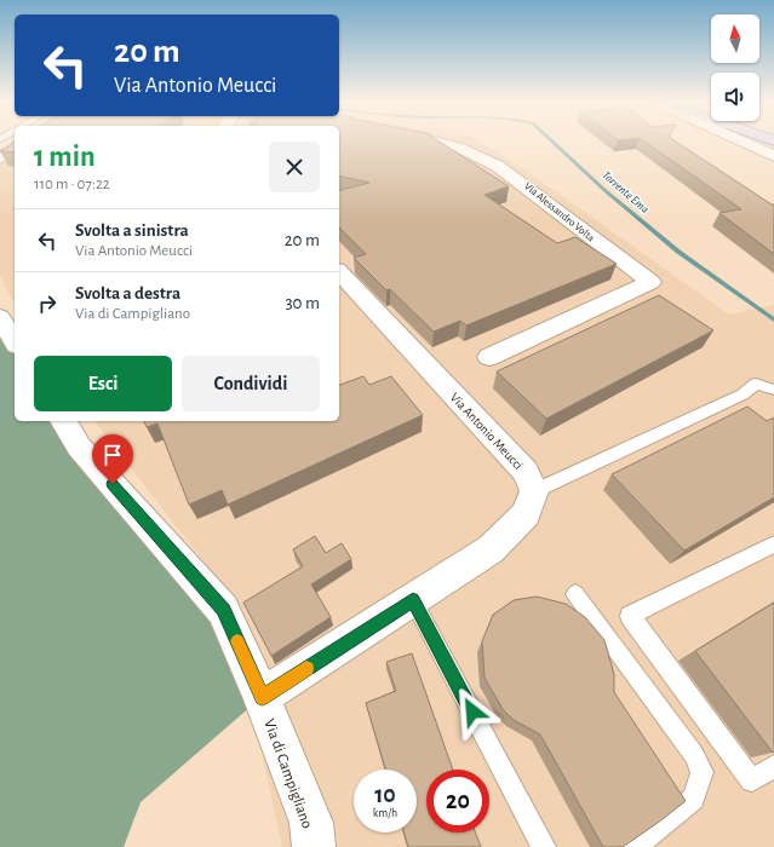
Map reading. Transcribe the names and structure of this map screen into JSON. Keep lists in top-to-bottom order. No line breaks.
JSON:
{"streets":{"street":["Via Alessandro Volta","Via Antonio Meucci","Via di Campigliano"]},"water":["Torrente Ema"],"north":"top","page":{"turn":["20 m","Via Antonio Meucci"],"heading":["1 min","110 m · 07:22"],"list":[{"name":"Svolta a sinistra","note":"Via Antonio Meucci","value":"20 m"},{"name":"Svolta a destra","note":"Via di Campigliano","value":"30 m"}],"buttons":["Esci","Condividi"],"speed":"10 km/h","limit":"20"}}
